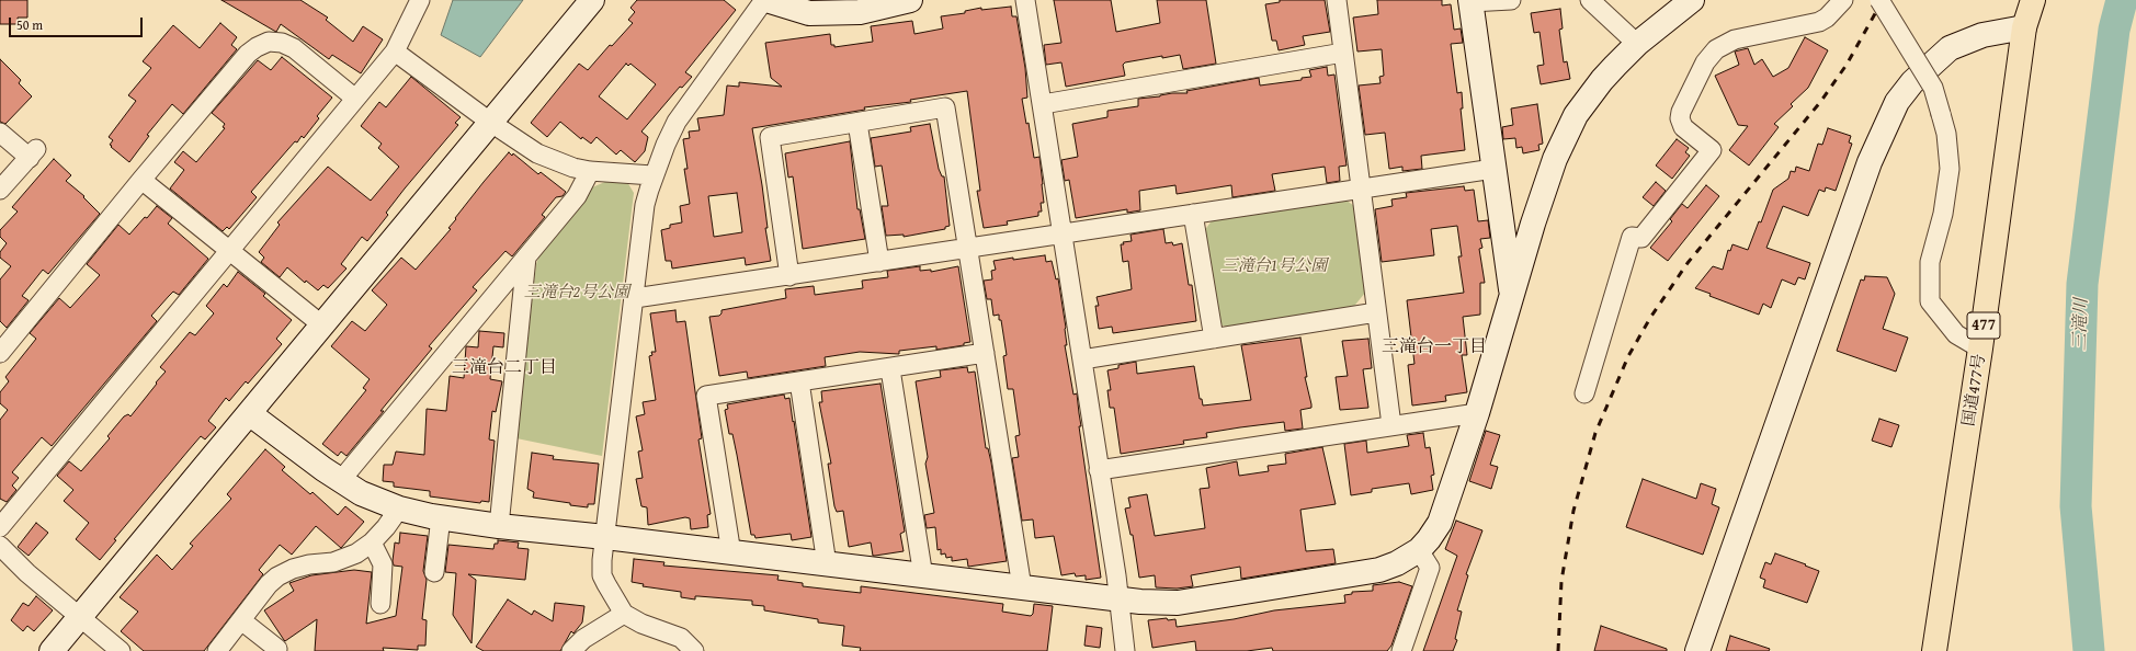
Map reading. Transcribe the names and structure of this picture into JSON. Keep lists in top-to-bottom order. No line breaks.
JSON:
{"streets":{"highway":["477","国道477号"]},"districts":["三滝台一丁目","三滝台二丁目"],"water":["三滝川"],"parks":["三滝台1号公園","三滝台2号公園"],"scale_bar":"50 m"}
